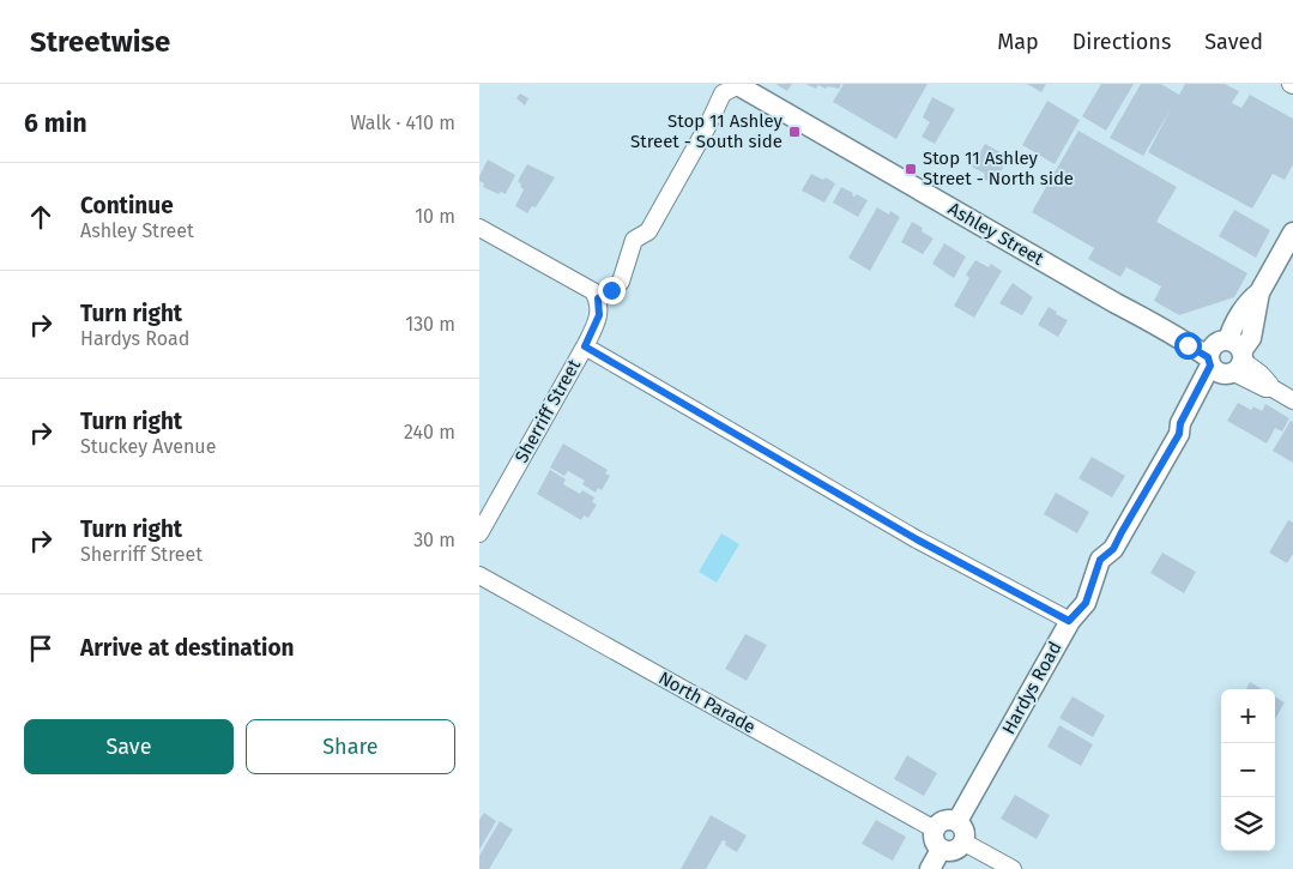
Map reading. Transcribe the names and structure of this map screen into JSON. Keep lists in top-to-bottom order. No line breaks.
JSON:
{"streets":{"street":["Ashley Street","Sherriff Street","Hardys Road","North Parade"]},"crossings":[["Ashley Street","Hardys Road"],["Hardys Road","North Parade"]],"places":{"transit":["Stop 11 Ashley Street - South side","Stop 11 Ashley Street - North side"]},"page":{"header":"Streetwise","nav":["Map","Directions","Saved"],"heading":["6 min","Walk · 410 m"],"list":[["Continue","Ashley Street","10 m"],["Turn right","Hardys Road","130 m"],["Turn right","Stuckey Avenue","240 m"],["Turn right","Sherriff Street","30 m"],"Arrive at destination"],"map_buttons":["+","−"],"buttons":["Save","Share"]}}
